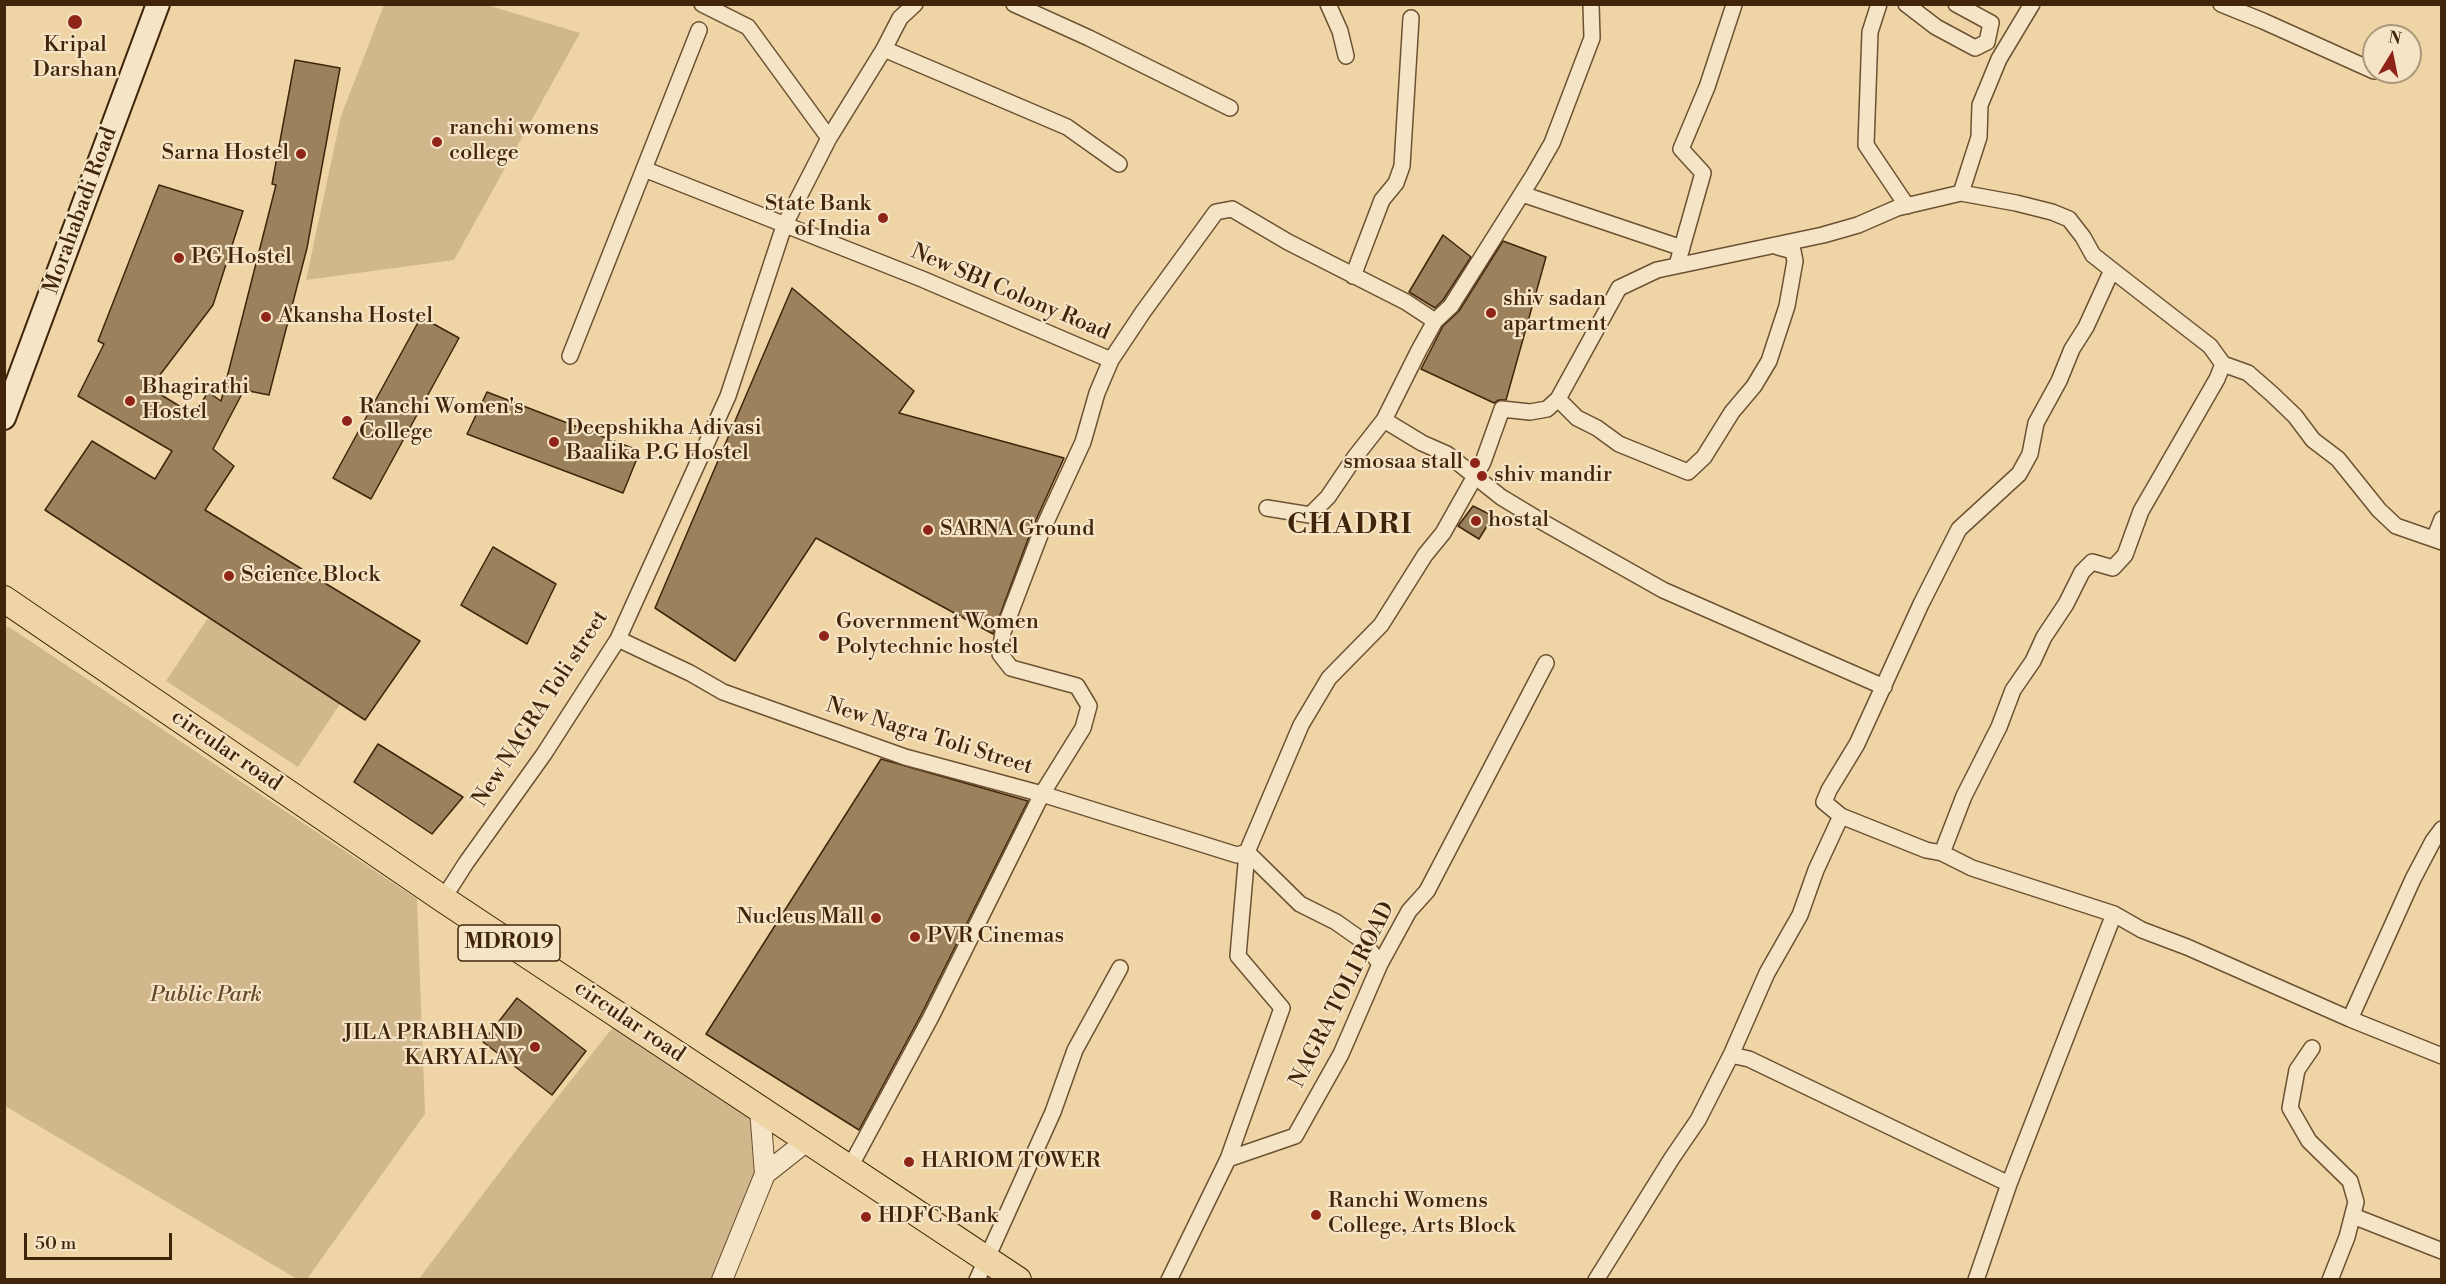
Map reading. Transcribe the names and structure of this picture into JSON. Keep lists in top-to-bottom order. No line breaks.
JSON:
{"streets":{"main road":["Morahabadi Road","circular road","MDR019"],"street":["New SBI Colony Road","New NAGRA Toli street","New Nagra Toli Street","NAGRA TOLI ROAD"]},"crossings":[["New SBI Colony Road","New NAGRA Toli street"],["New SBI Colony Road","New Nagra Toli Street"],["New NAGRA Toli street","New Nagra Toli Street"],["New NAGRA Toli street","circular road"],["New Nagra Toli Street","circular road"]],"districts":["CHADRI"],"parks":["Public Park"],"places":["Kripal Darshan","ranchi womens college","Sarna Hostel","State Bank of India","PG Hostel","shiv sadan apartment","Akansha Hostel","Bhagirathi Hostel","Ranchi Women's College","Deepshikha Adivasi Baalika P.G Hostel","smosaa stall","shiv mandir","hostal","SARNA Ground","Science Block","Government Women Polytechnic hostel","Nucleus Mall","PVR Cinemas","JILA PRABHAND KARYALAY","HARIOM TOWER","Ranchi Womens College, Arts Block","HDFC Bank"],"scale_bar":"50 m","north":"top"}
